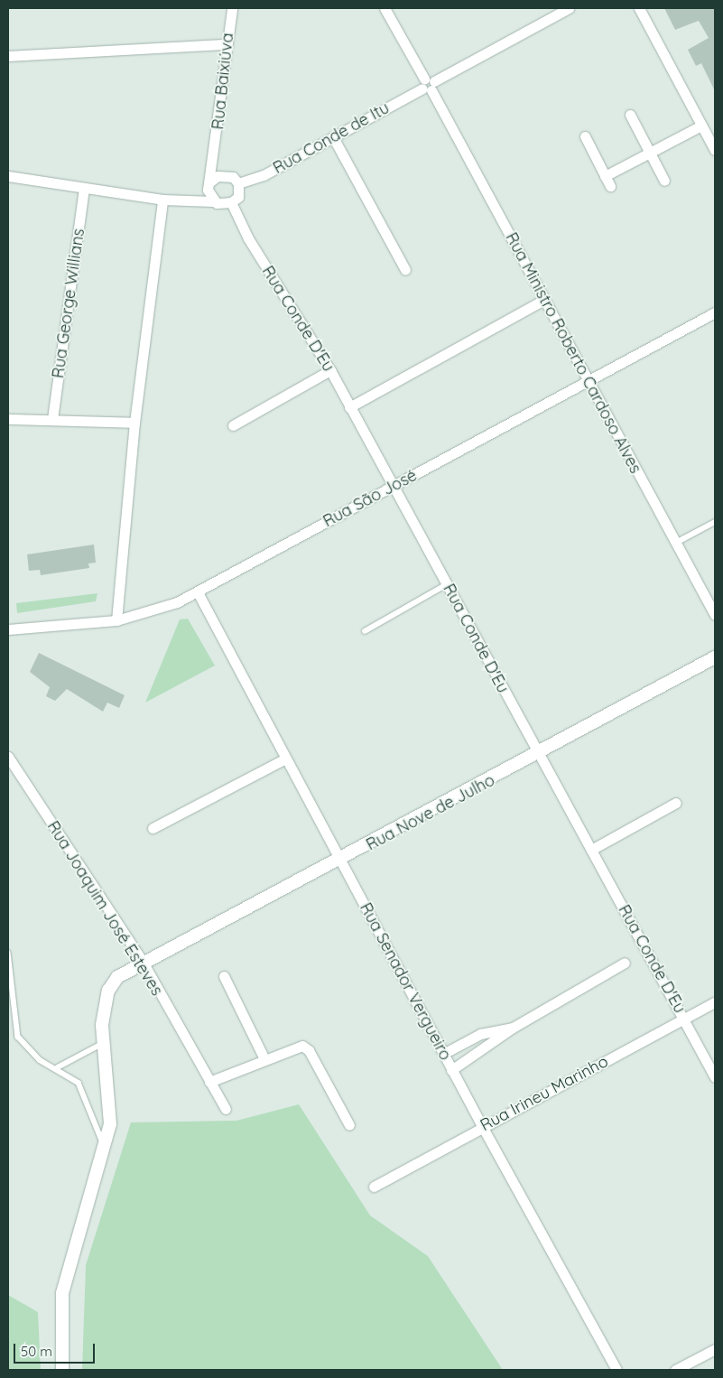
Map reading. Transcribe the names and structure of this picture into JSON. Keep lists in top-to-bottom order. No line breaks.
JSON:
{"streets":{"street":["Rua Baixiúva","Rua Conde de Itu","Rua George Willians","Rua Conde D'Eu","Rua Ministro Roberto Cardoso Alves","Rua São José","Rua Nove de Julho","Rua Joaquim José Esteves","Rua Senador Vergueiro","Rua Irineu Marinho"]},"crossings":[["Rua Conde de Itu","Rua Conde D'Eu"],["Rua Conde de Itu","Rua Ministro Roberto Cardoso Alves"],["Rua Conde D'Eu","Rua São José"],["Rua Conde D'Eu","Rua Nove de Julho"],["Rua Conde D'Eu","Rua Irineu Marinho"],["Rua Ministro Roberto Cardoso Alves","Rua São José"],["Rua São José","Rua Senador Vergueiro"],["Rua Nove de Julho","Rua Joaquim José Esteves"],["Rua Nove de Julho","Rua Senador Vergueiro"],["Rua Senador Vergueiro","Rua Irineu Marinho"]],"scale_bar":"50 m"}
